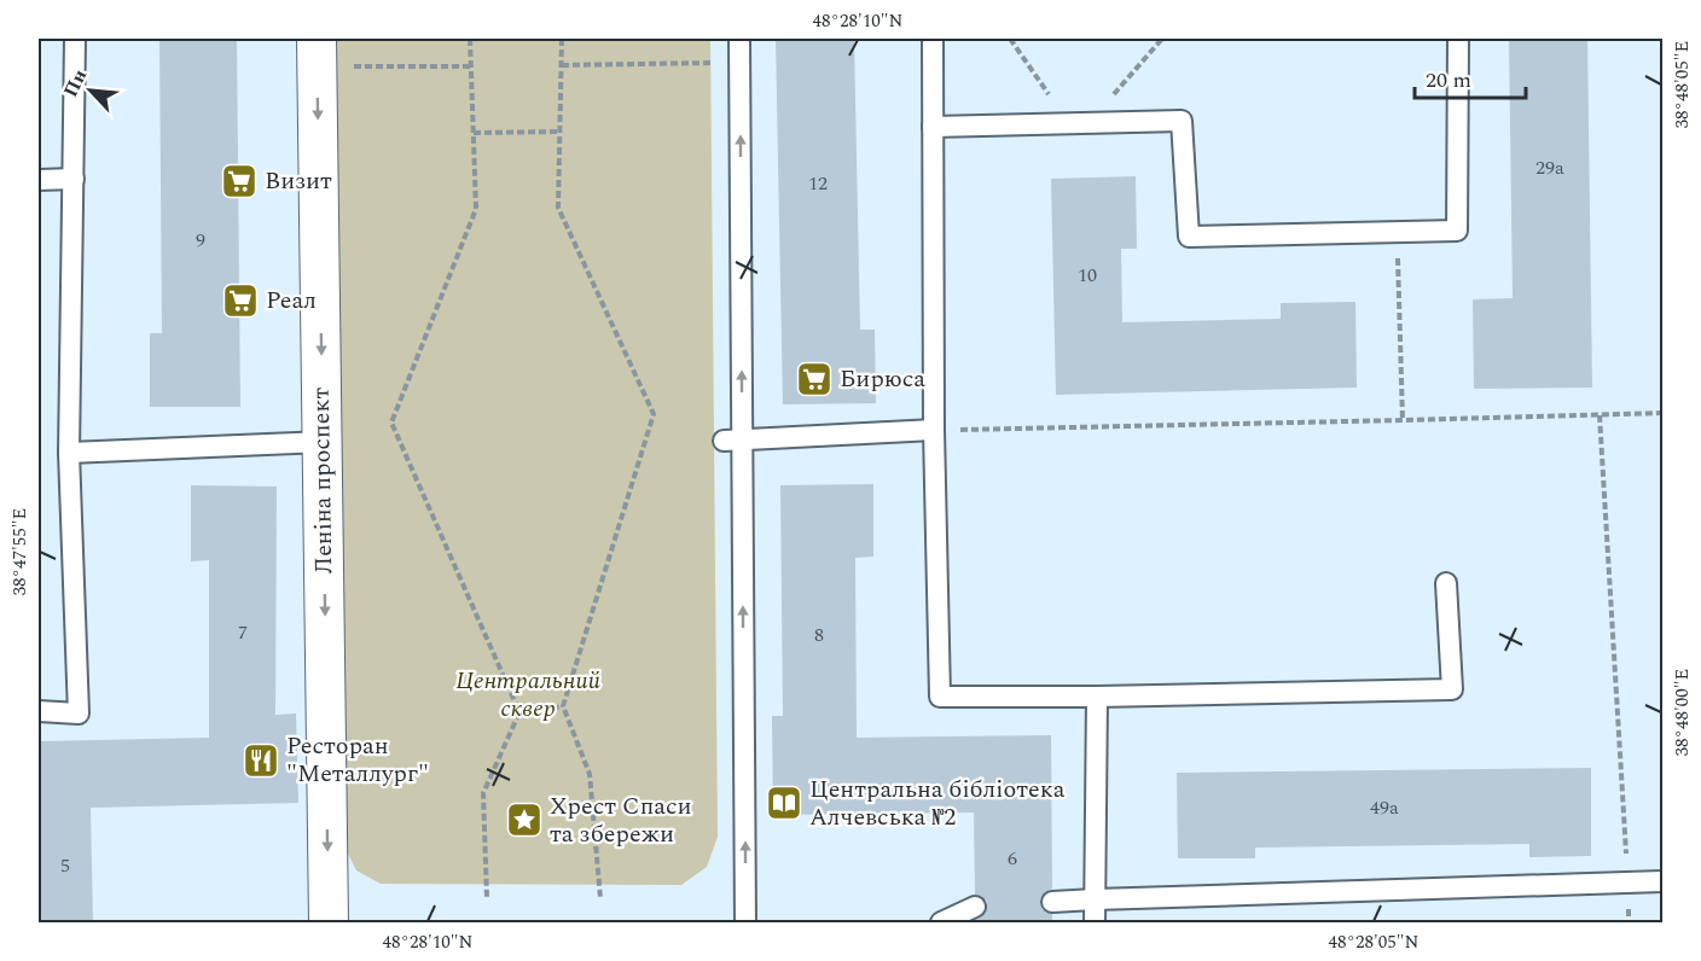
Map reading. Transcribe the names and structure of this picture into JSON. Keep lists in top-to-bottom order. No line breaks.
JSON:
{"streets":{"street":["Леніна проспект"]},"one_way":["Леніна проспект"],"parks":["Центральний сквер"],"places":{"supermarket":["Визит","Реал","Бирюса"],"restaurant":["Ресторан \"Металлург\""],"library":["Центральна бібліотека Алчевська №2"],"place":["Хрест Спаси та збережи"]},"house_numbers":["29а","12","9","10","7","8","49а","6","5"],"scale_bar":"20 m","north":"top left","coordinates":["48°28'10\"N","38°48'05\"E","38°47'55\"E","38°48'00\"E","48°28'05\"N"]}
